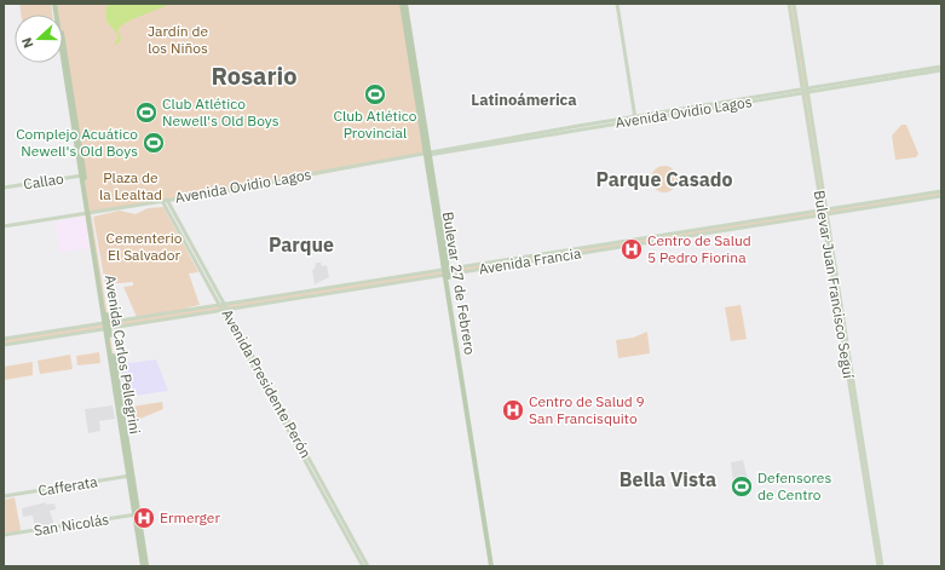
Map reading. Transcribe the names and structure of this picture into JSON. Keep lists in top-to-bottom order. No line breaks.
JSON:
{"streets":{"main road":["Avenida Ovidio Lagos","Callao","Avenida Francia","Bulevar 27 de Febrero","Bulevar Juan Francisco Seguí","Avenida Carlos Pellegrini","Avenida Presidente Perón","Cafferata","San Nicolás"]},"crossings":[["Avenida Ovidio Lagos","Bulevar 27 de Febrero"],["Avenida Ovidio Lagos","Bulevar Juan Francisco Seguí"],["Avenida Ovidio Lagos","Avenida Carlos Pellegrini"],["Avenida Ovidio Lagos","Avenida Presidente Perón"],["Callao","Avenida Carlos Pellegrini"],["Avenida Francia","Bulevar 27 de Febrero"],["Avenida Francia","Bulevar Juan Francisco Seguí"],["Avenida Francia","Avenida Carlos Pellegrini"],["Avenida Francia","Avenida Presidente Perón"],["Avenida Carlos Pellegrini","Cafferata"],["Avenida Carlos Pellegrini","San Nicolás"]],"districts":["Rosario","Latinoámerica","Parque Casado","Parque","Bella Vista"],"parks":["Jardín de los Niños","Plaza de la Lealtad","Cementerio El Salvador"],"places":{"sports":["Club Atlético Provincial","Club Atlético Newell's Old Boys","Complejo Acuático Newell's Old Boys","Defensores de Centro"],"hospital":["Centro de Salud 5 Pedro Fiorina","Centro de Salud 9 San Francisquito","Ermerger"]},"north":"left"}
